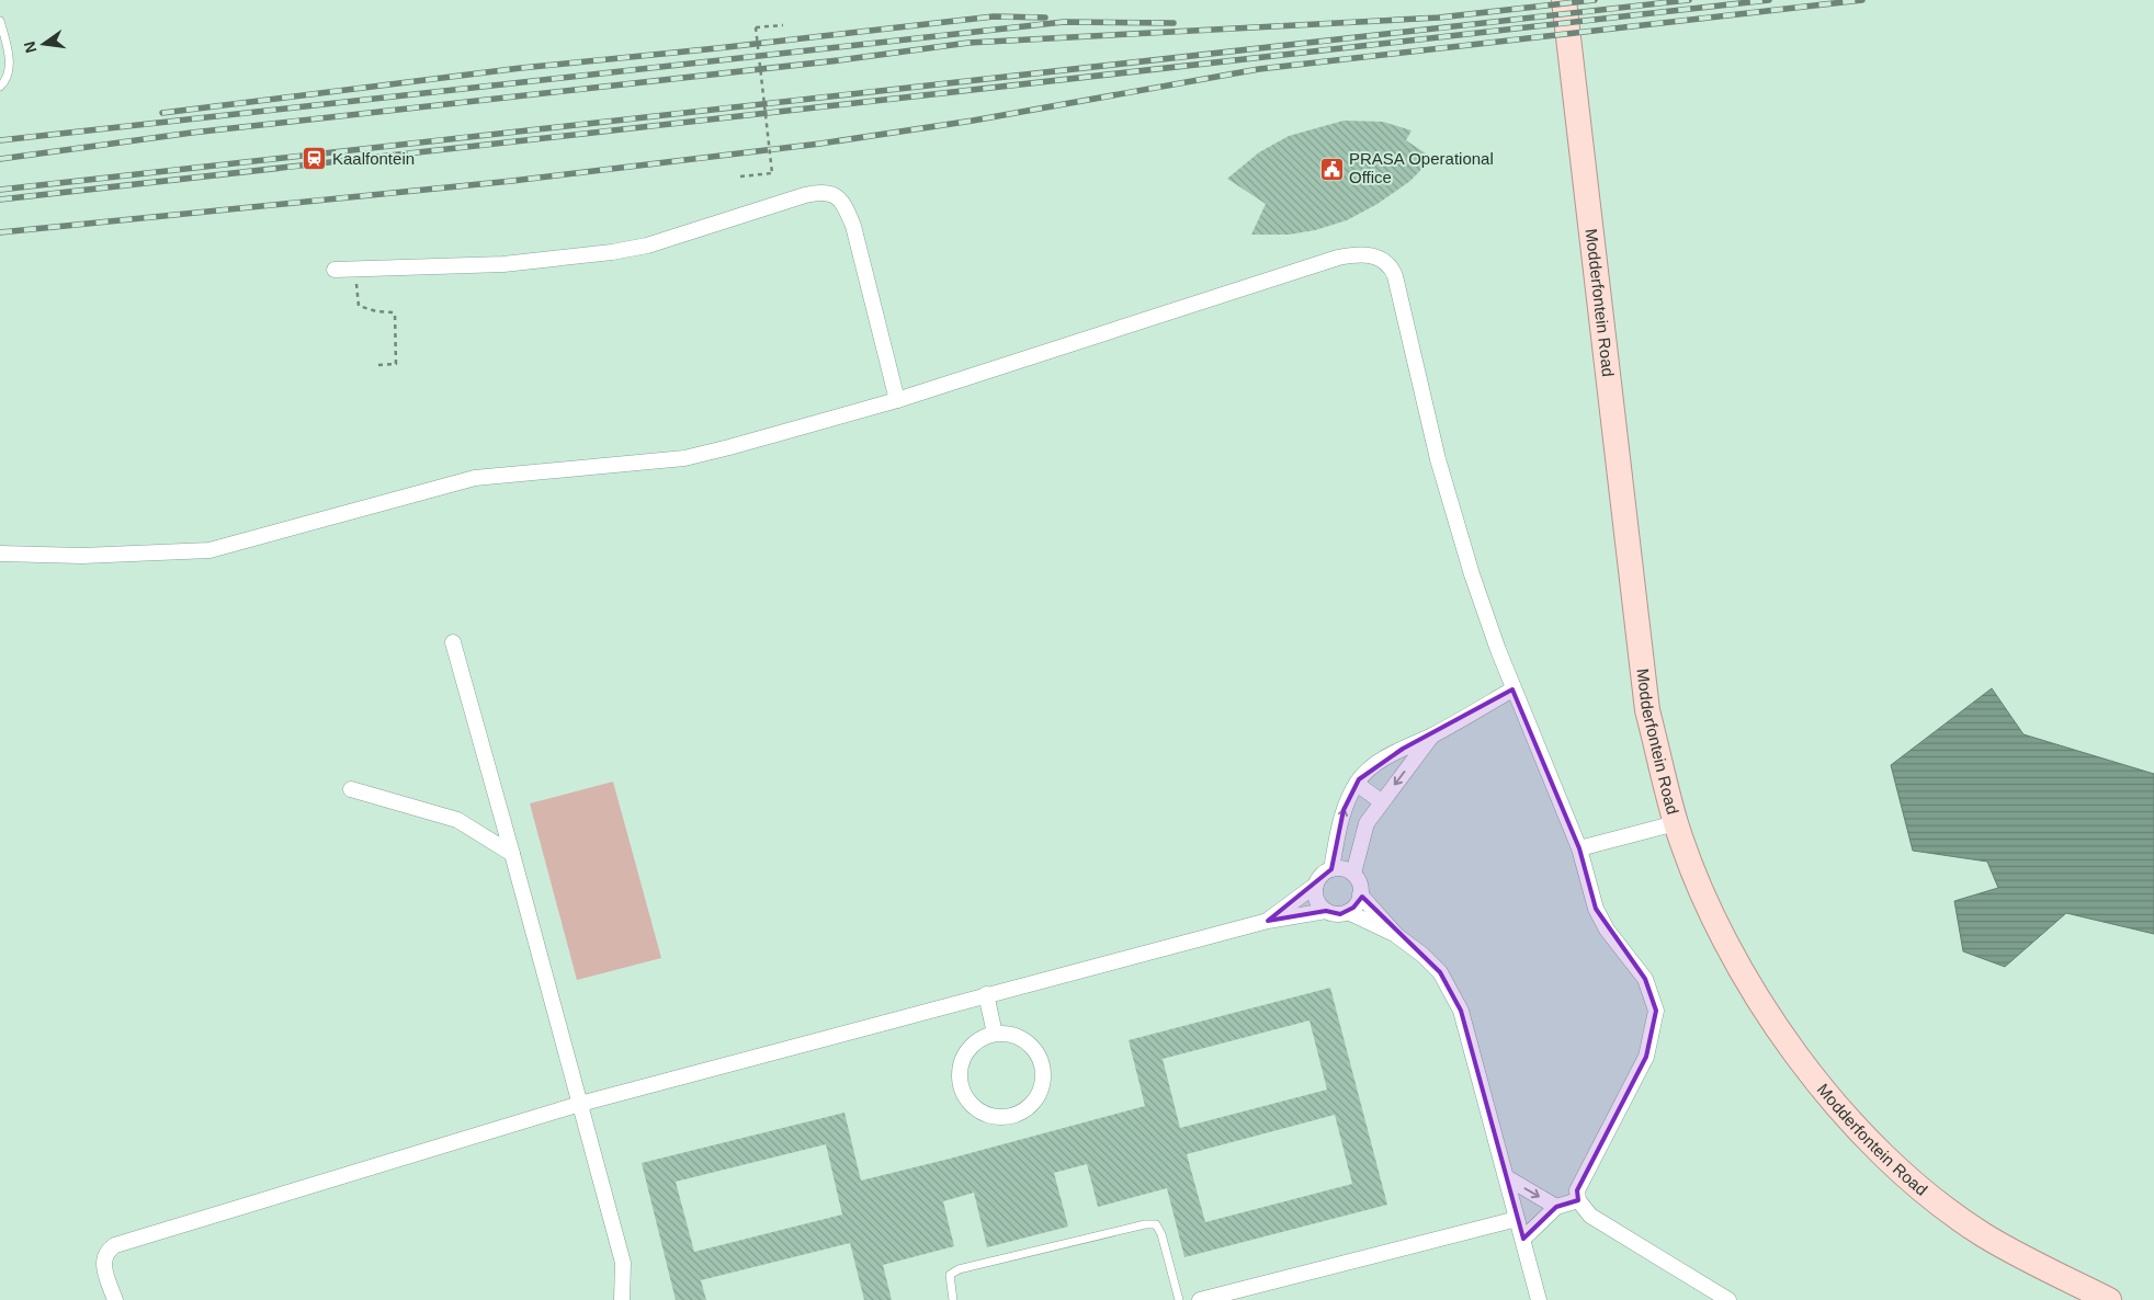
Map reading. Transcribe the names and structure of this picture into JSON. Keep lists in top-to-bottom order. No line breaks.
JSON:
{"streets":{"main road":["Modderfontein Road"]},"places":{"station":["Kaalfontein"],"public building":["PRASA Operational Office"]},"north":"left"}
